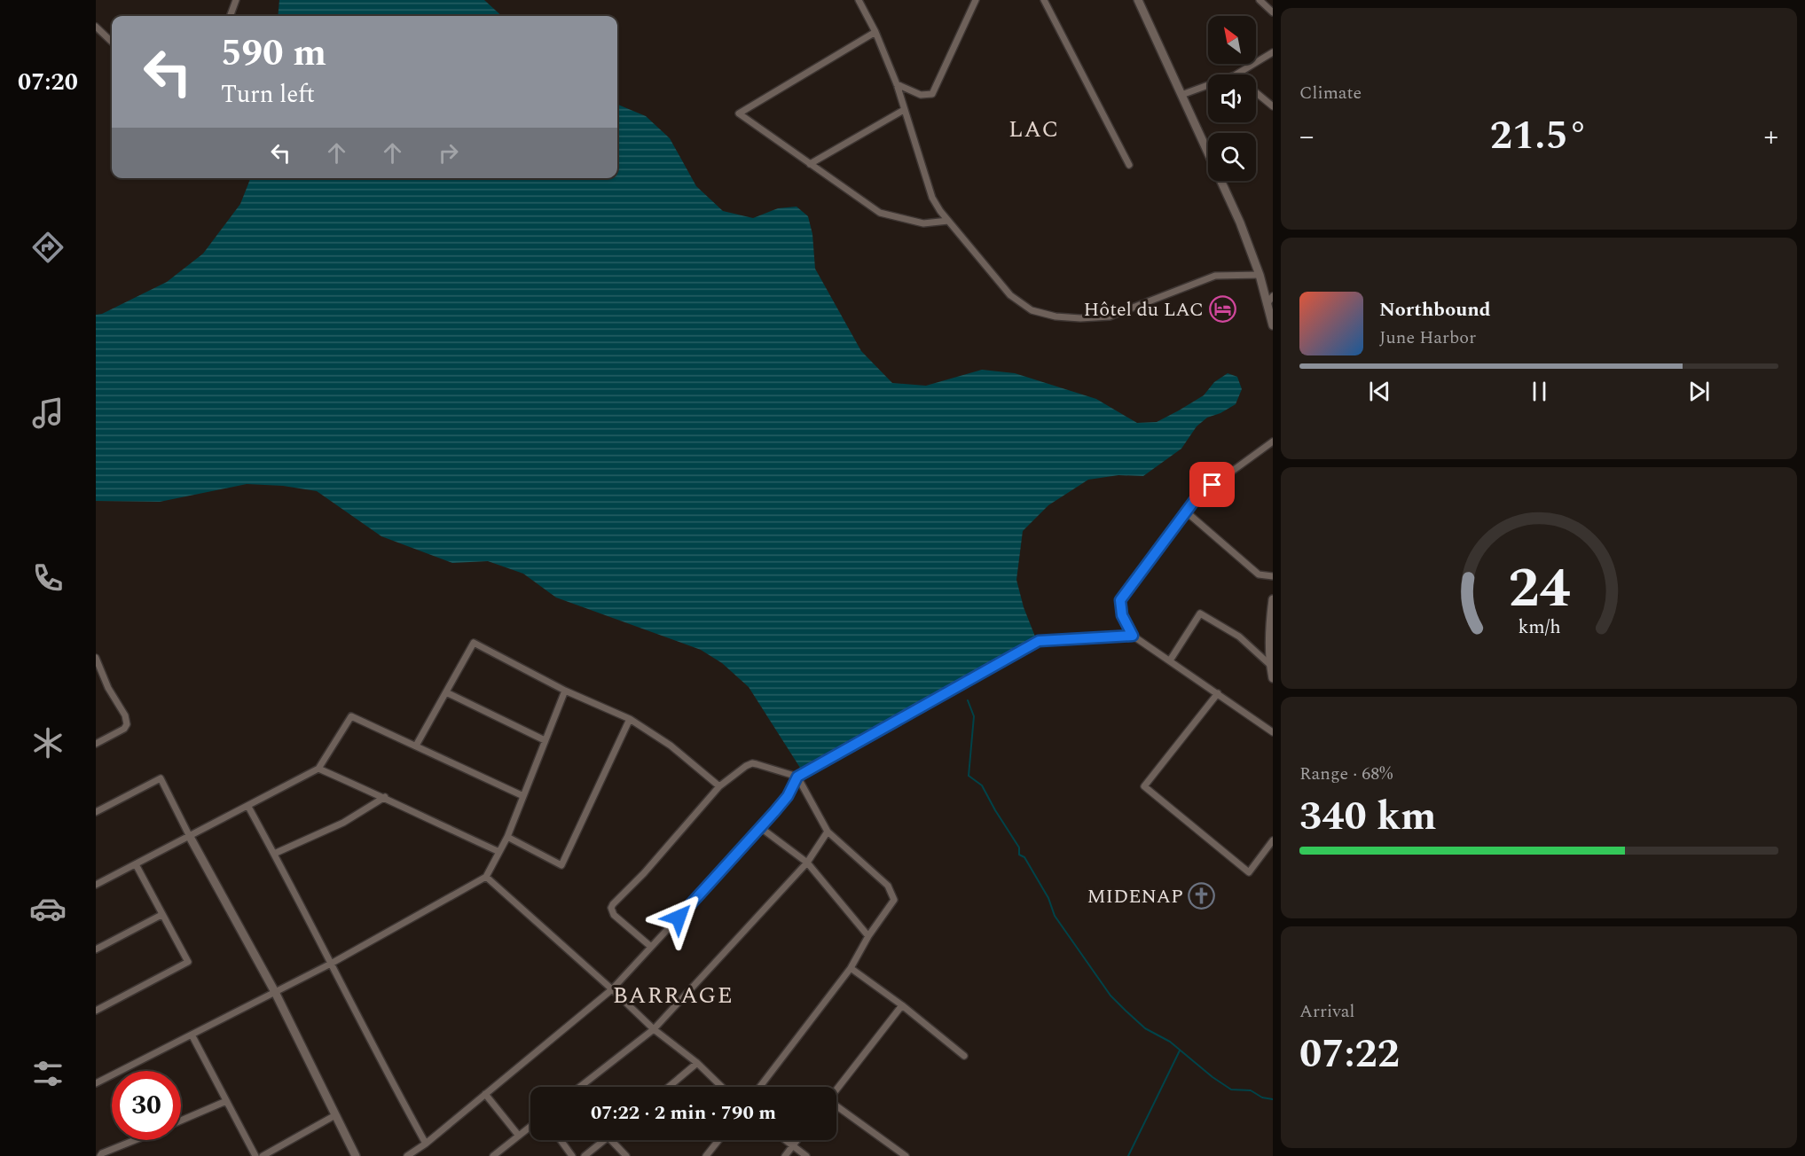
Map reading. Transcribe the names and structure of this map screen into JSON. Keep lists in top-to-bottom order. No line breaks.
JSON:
{"districts":["LAC","BARRAGE"],"places":{"hotel":["Hôtel du LAC"],"church":["MIDENAP"]},"north":"top left","page":{"tabs":"07:20","tile":["Climate",["Range · 68%","340 km"],["Arrival","07:22"]],"turn":["590 m","Turn left"],"heat":["−","21.5°","+"],"song":["Northbound","June Harbor"],"limit":"30","trip":"07:22 · 2 min · 790 m","gauge":["24","km/h"]}}
